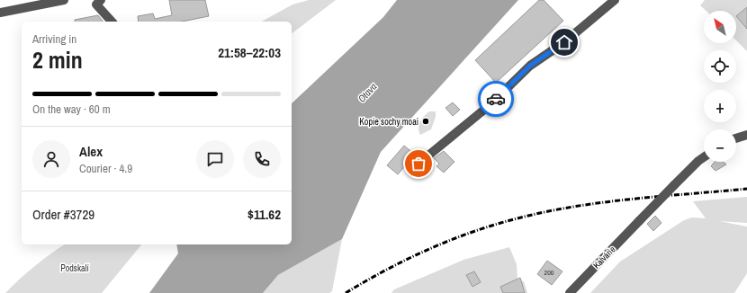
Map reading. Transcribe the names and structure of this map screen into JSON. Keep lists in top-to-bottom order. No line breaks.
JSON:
{"streets":{"street":["Kalvárie"]},"water":["Otava"],"parks":["Podskalí"],"places":["Kopie sochy moai"],"house_numbers":["200"],"north":"top left","page":{"map_buttons":["+","−"],"heading":["2 min","Arriving in","21:58–22:03"],"panel":["Alex","Courier · 4.9","Order #3729","$11.62"],"bar":"On the way · 60 m"}}
